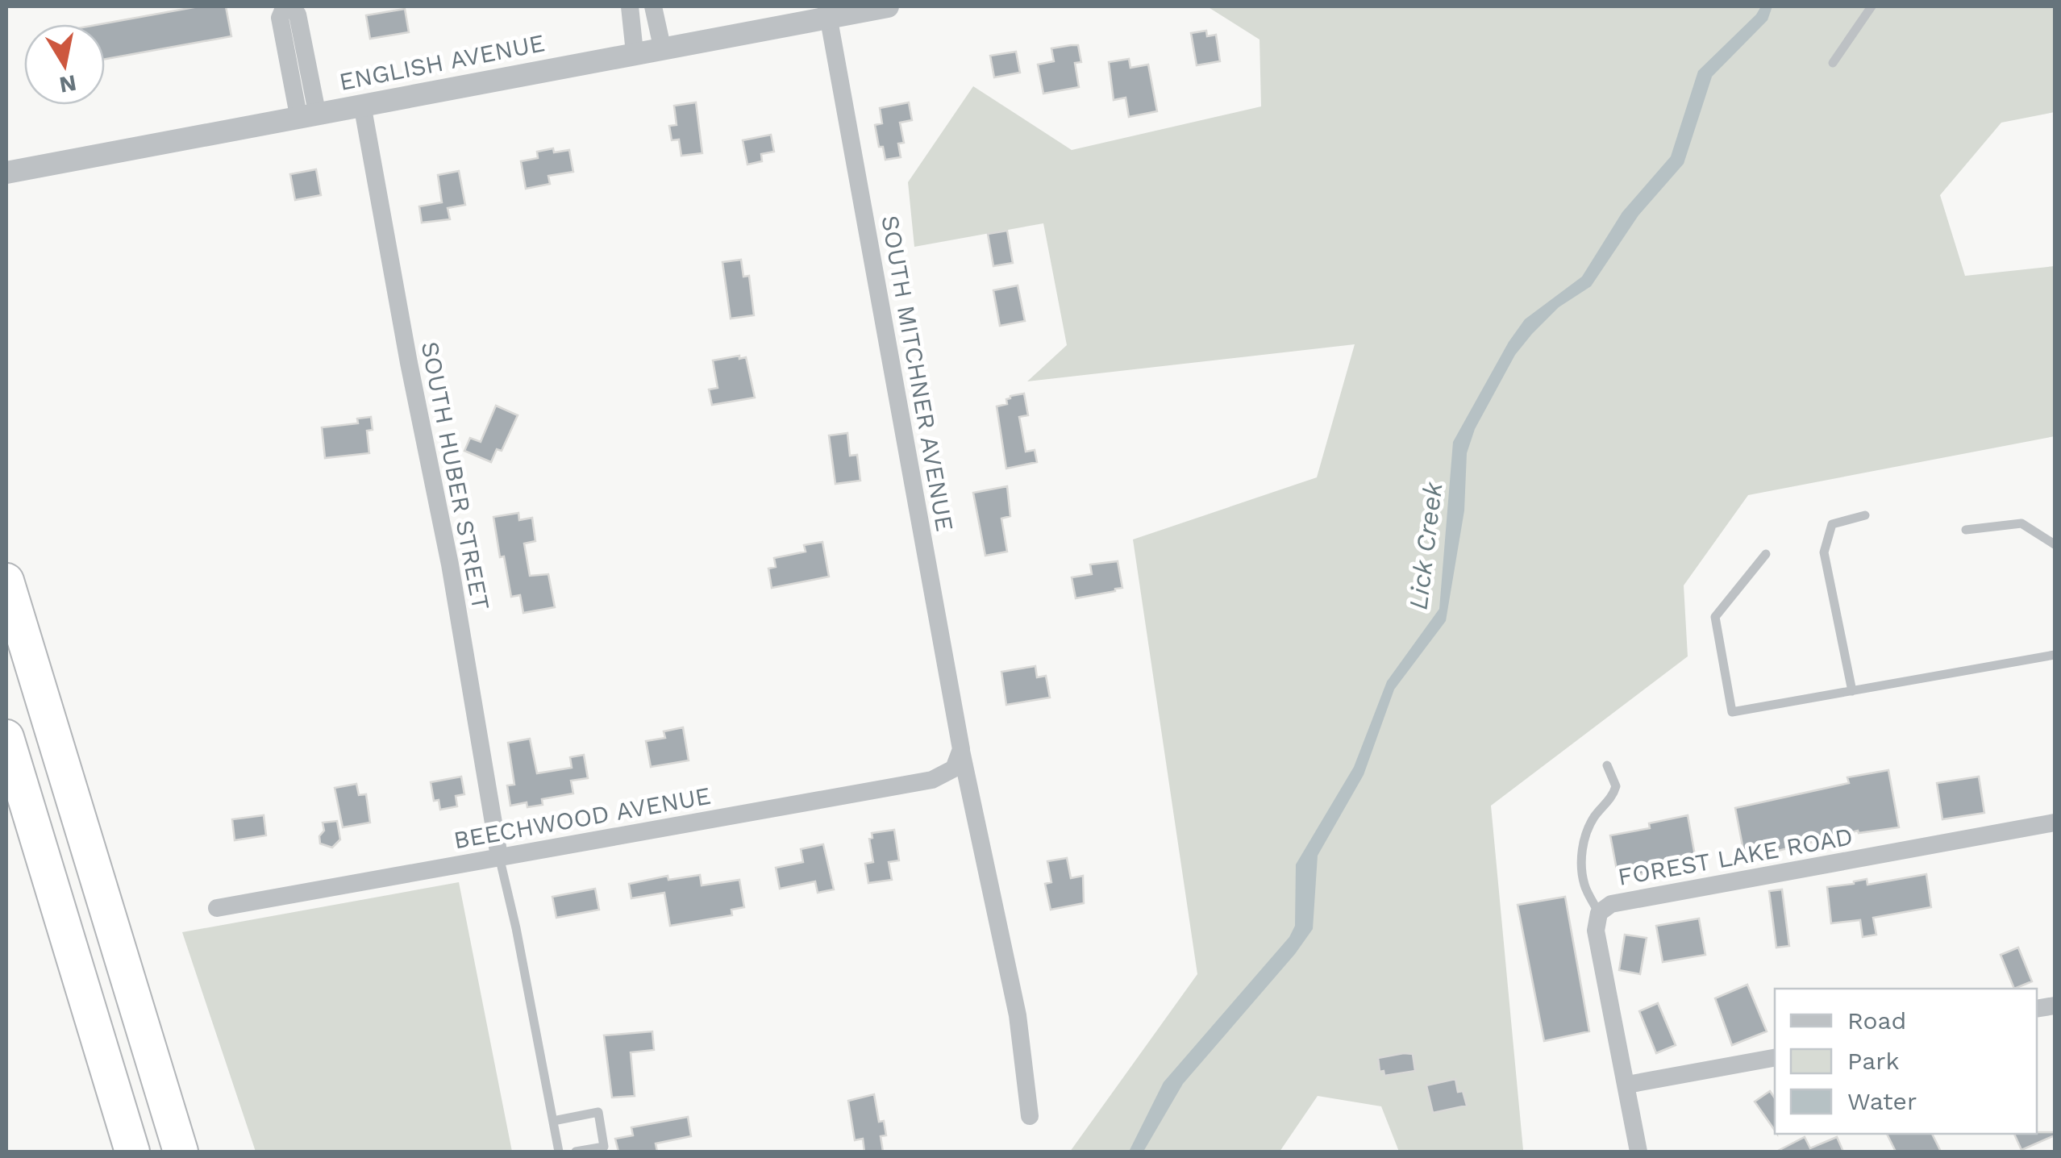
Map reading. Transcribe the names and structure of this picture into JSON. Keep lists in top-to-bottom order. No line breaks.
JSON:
{"streets":{"street":["ENGLISH AVENUE","SOUTH MITCHNER AVENUE","SOUTH HUBER STREET","BEECHWOOD AVENUE","FOREST LAKE ROAD"]},"crossings":[["ENGLISH AVENUE","SOUTH MITCHNER AVENUE"],["ENGLISH AVENUE","SOUTH HUBER STREET"],["SOUTH MITCHNER AVENUE","BEECHWOOD AVENUE"],["SOUTH HUBER STREET","BEECHWOOD AVENUE"]],"water":["Lick Creek"],"legend":["Road","Park","Water"],"north":"bottom"}
